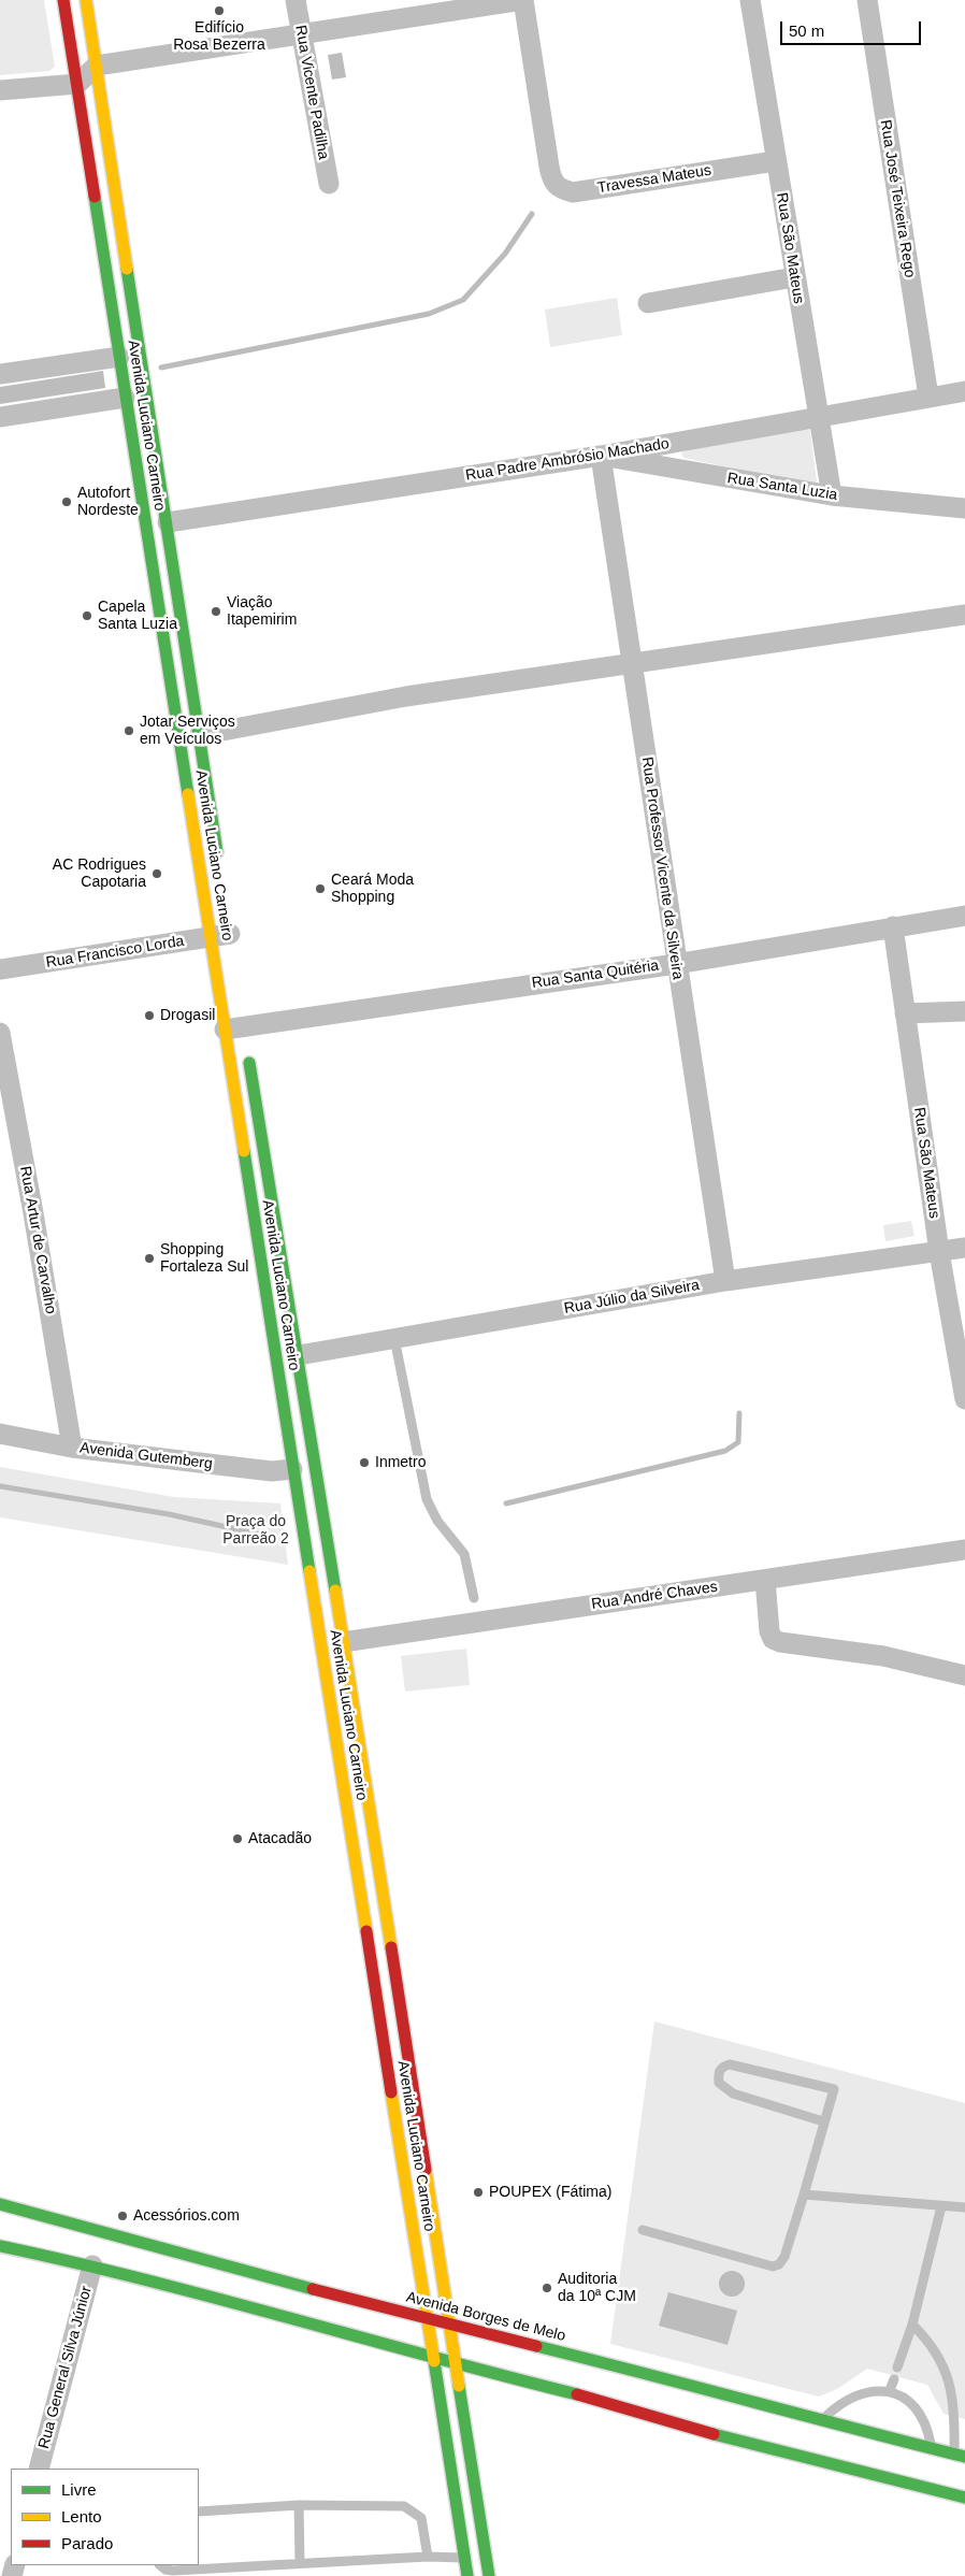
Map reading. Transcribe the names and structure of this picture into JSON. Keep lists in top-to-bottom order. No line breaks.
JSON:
{"streets":{"main road":["Avenida Luciano Carneiro","Avenida Borges de Melo"],"street":["Rua Vicente Padilha","Travessa Mateus","Rua José Teixeira Rego","Rua São Mateus","Rua Padre Ambrósio Machado","Rua Santa Luzia","Rua Professor Vicente da Silveira","Rua Francisco Lorda","Rua Santa Quitéria","Rua Artur de Carvalho","Rua Júlio da Silveira","Avenida Gutemberg","Rua André Chaves","Rua General Silva Júnior"]},"crossings":[["Travessa Mateus","Rua São Mateus"],["Rua José Teixeira Rego","Rua Padre Ambrósio Machado"],["Rua São Mateus","Rua Padre Ambrósio Machado"],["Rua São Mateus","Rua Santa Luzia"],["Rua São Mateus","Rua Santa Quitéria"],["Rua São Mateus","Rua Júlio da Silveira"],["Avenida Luciano Carneiro","Rua Padre Ambrósio Machado"],["Avenida Luciano Carneiro","Rua Francisco Lorda"],["Avenida Luciano Carneiro","Rua Santa Quitéria"],["Avenida Luciano Carneiro","Rua Júlio da Silveira"],["Avenida Luciano Carneiro","Avenida Gutemberg"],["Avenida Luciano Carneiro","Rua André Chaves"],["Avenida Luciano Carneiro","Avenida Borges de Melo"],["Rua Padre Ambrósio Machado","Rua Santa Luzia"],["Rua Padre Ambrósio Machado","Rua Professor Vicente da Silveira"],["Rua Santa Luzia","Rua Professor Vicente da Silveira"],["Rua Professor Vicente da Silveira","Rua Santa Quitéria"],["Rua Professor Vicente da Silveira","Rua Júlio da Silveira"],["Rua Artur de Carvalho","Avenida Gutemberg"]],"parks":["Praça do Parreão 2"],"places":["Edifício Rosa Bezerra","Autofort Nordeste","Viação Itapemirim","Capela Santa Luzia","Jotar Serviços em Veículos","AC Rodrigues Capotaria","Ceará Moda Shopping","Drogasil","Shopping Fortaleza Sul","Inmetro","Atacadão","POUPEX (Fátima)","Acessórios.com","Auditoria da 10ª CJM"],"legend":["Livre","Lento","Parado"],"scale_bar":"50 m"}
